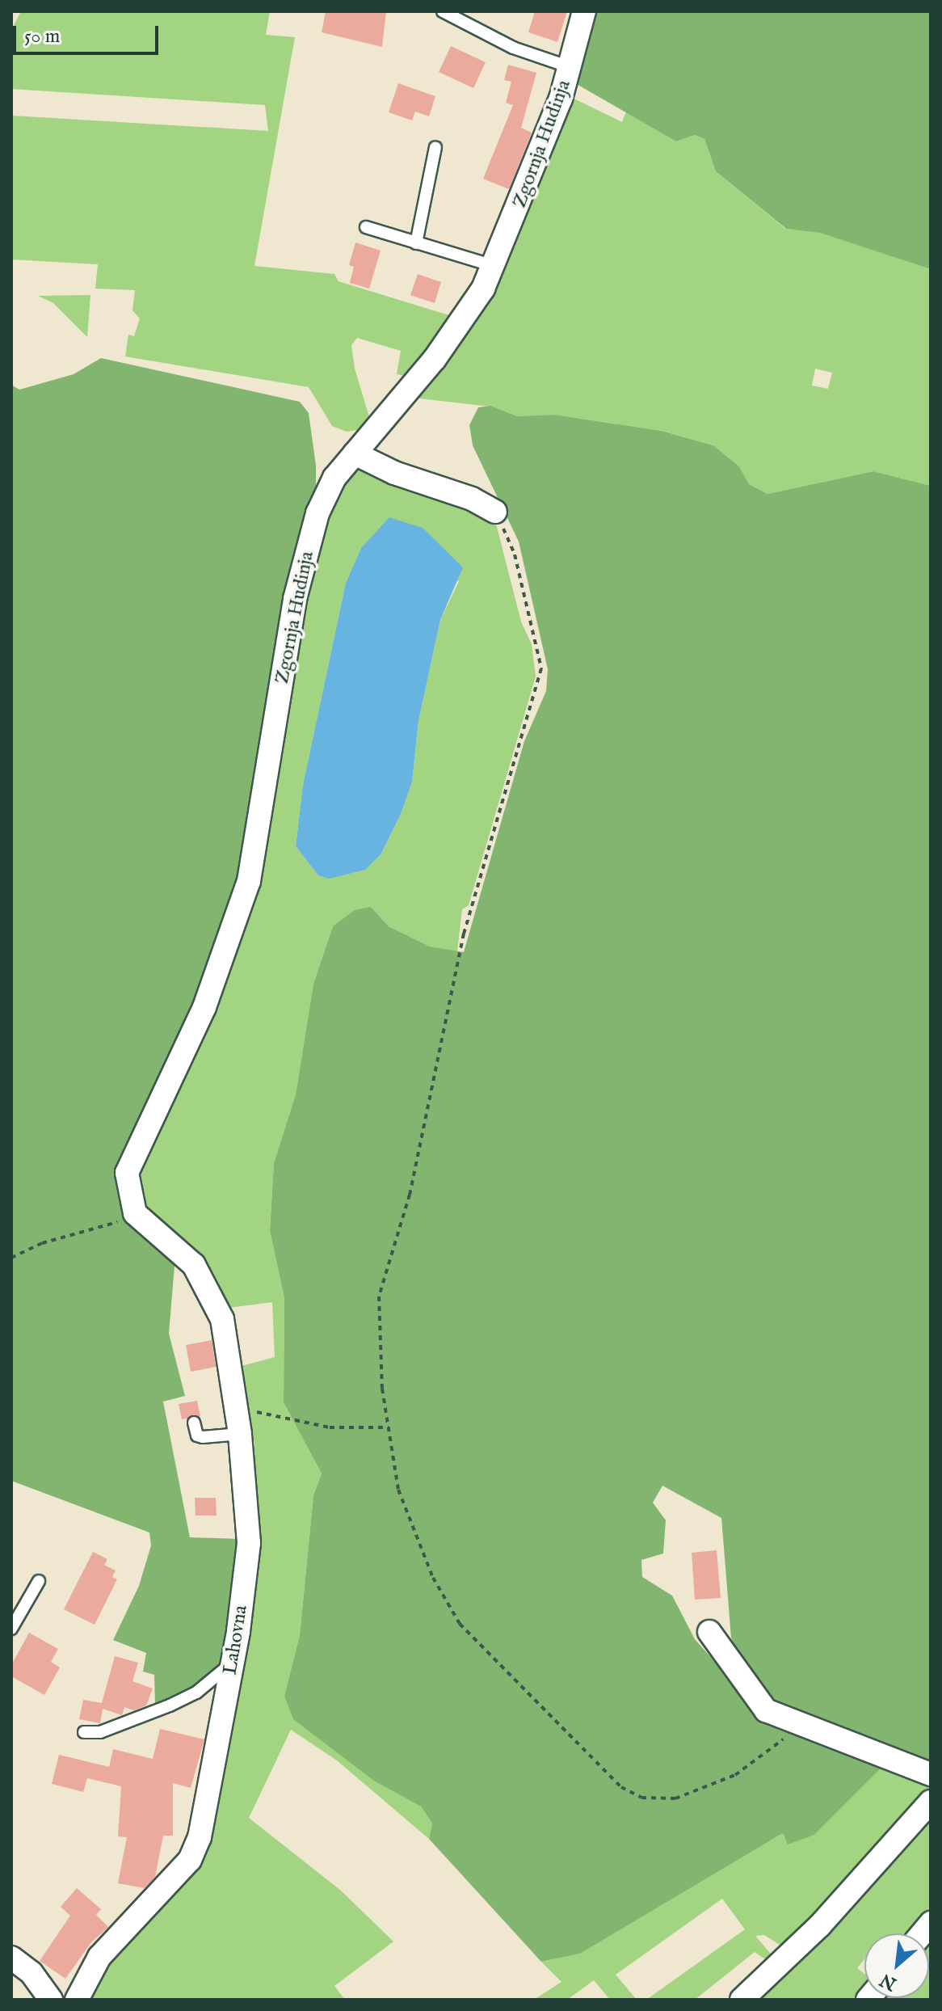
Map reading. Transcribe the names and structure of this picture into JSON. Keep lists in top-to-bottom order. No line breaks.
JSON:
{"streets":{"street":["Zgornja Hudinja","Lahovna"]},"crossings":[["Zgornja Hudinja","Lahovna"]],"scale_bar":"50 m","north":"bottom left"}
